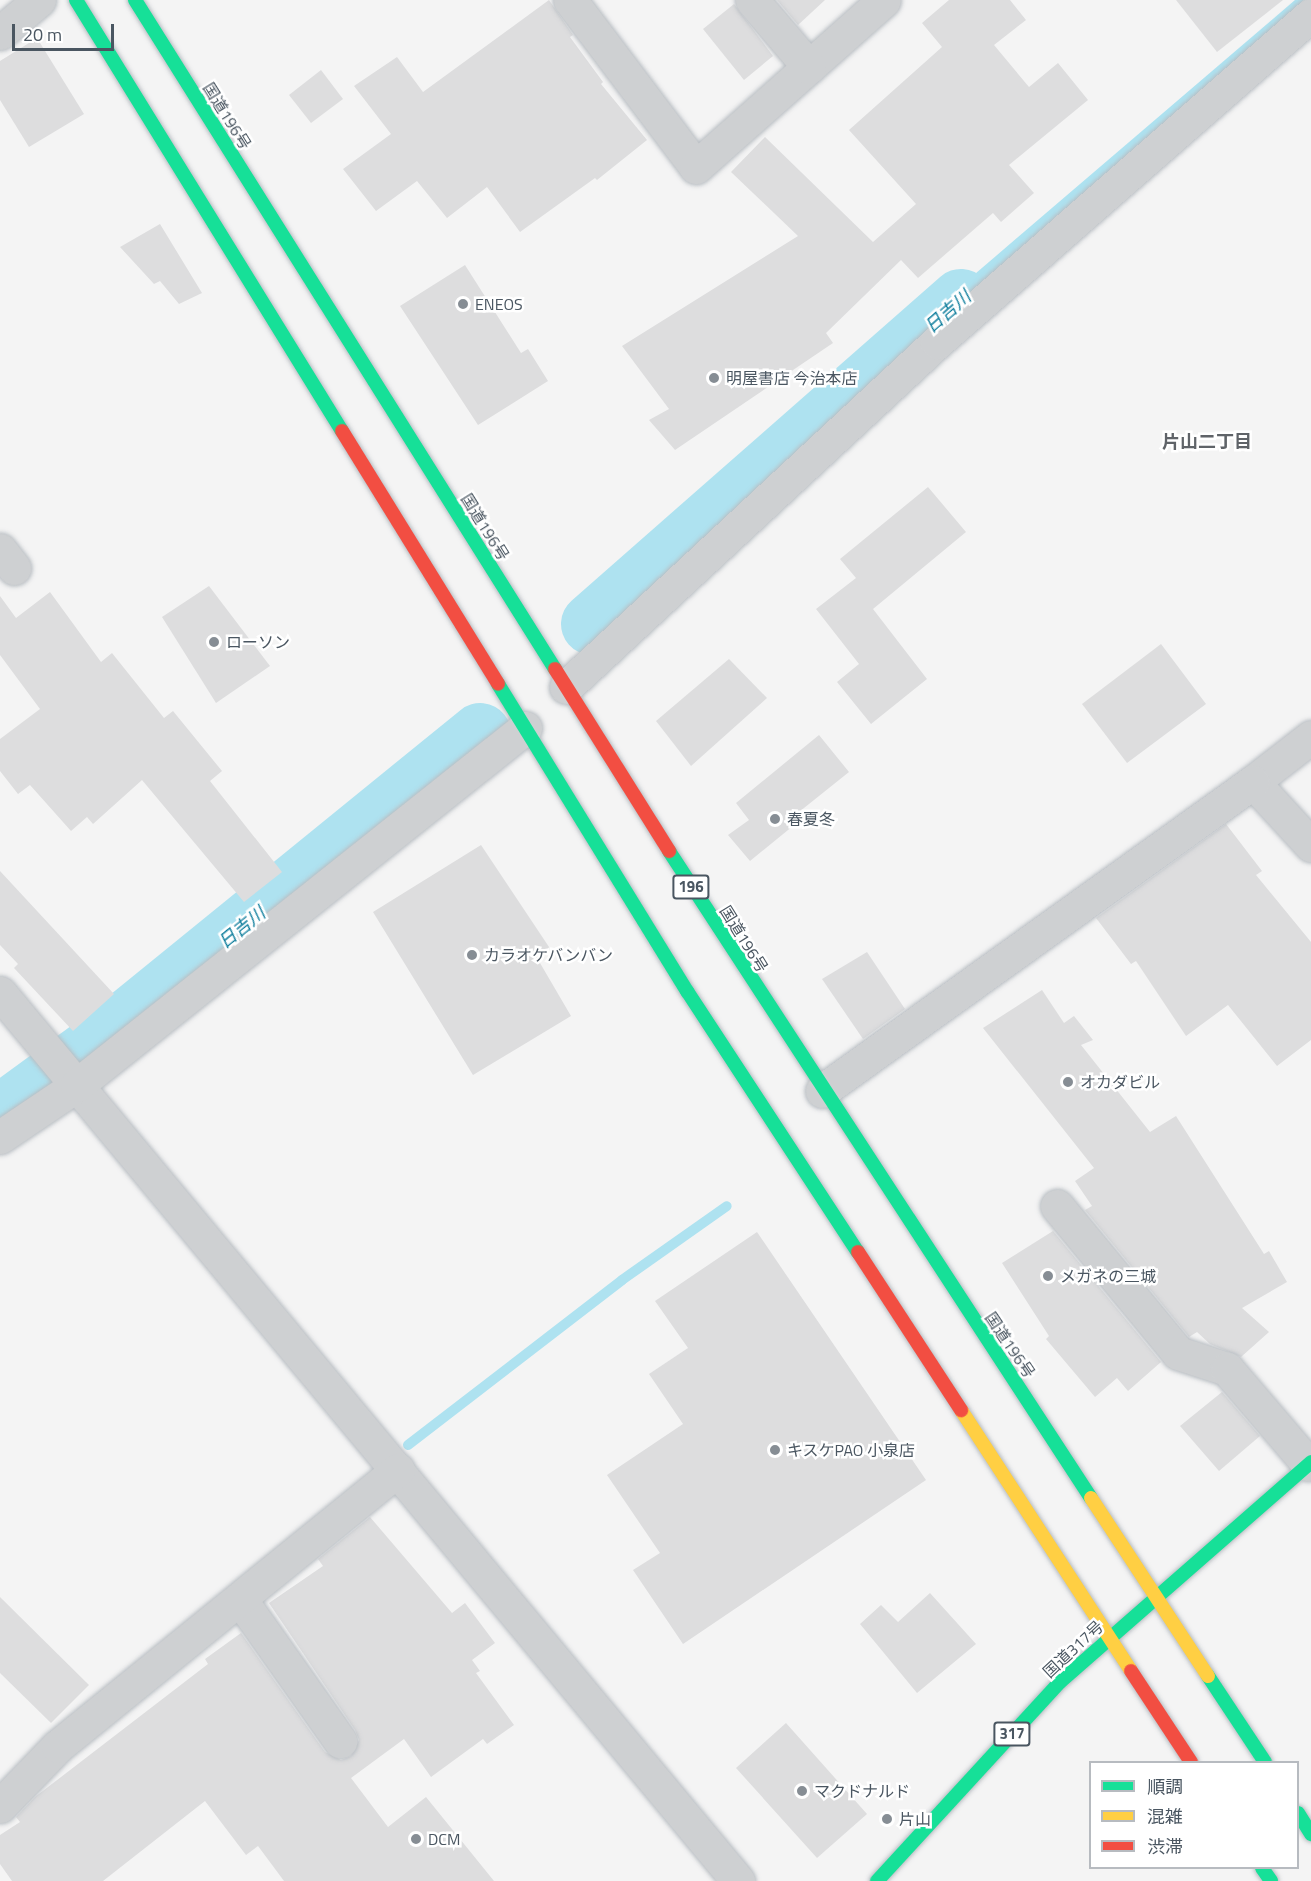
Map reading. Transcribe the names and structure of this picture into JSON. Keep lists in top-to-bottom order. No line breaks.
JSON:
{"streets":{"highway":["国道196号","196","国道317号","317"]},"crossings":[["国道196号","国道317号"]],"districts":["片山二丁目"],"water":["日吉川"],"places":["ENEOS","明屋書店 今治本店","ローソン","春夏冬","カラオケバンバン","オカダビル","メガネの三城","キスケPAO 小泉店","マクドナルド","片山","DCM"],"legend":["順調","混雑","渋滞"],"scale_bar":"20 m"}
